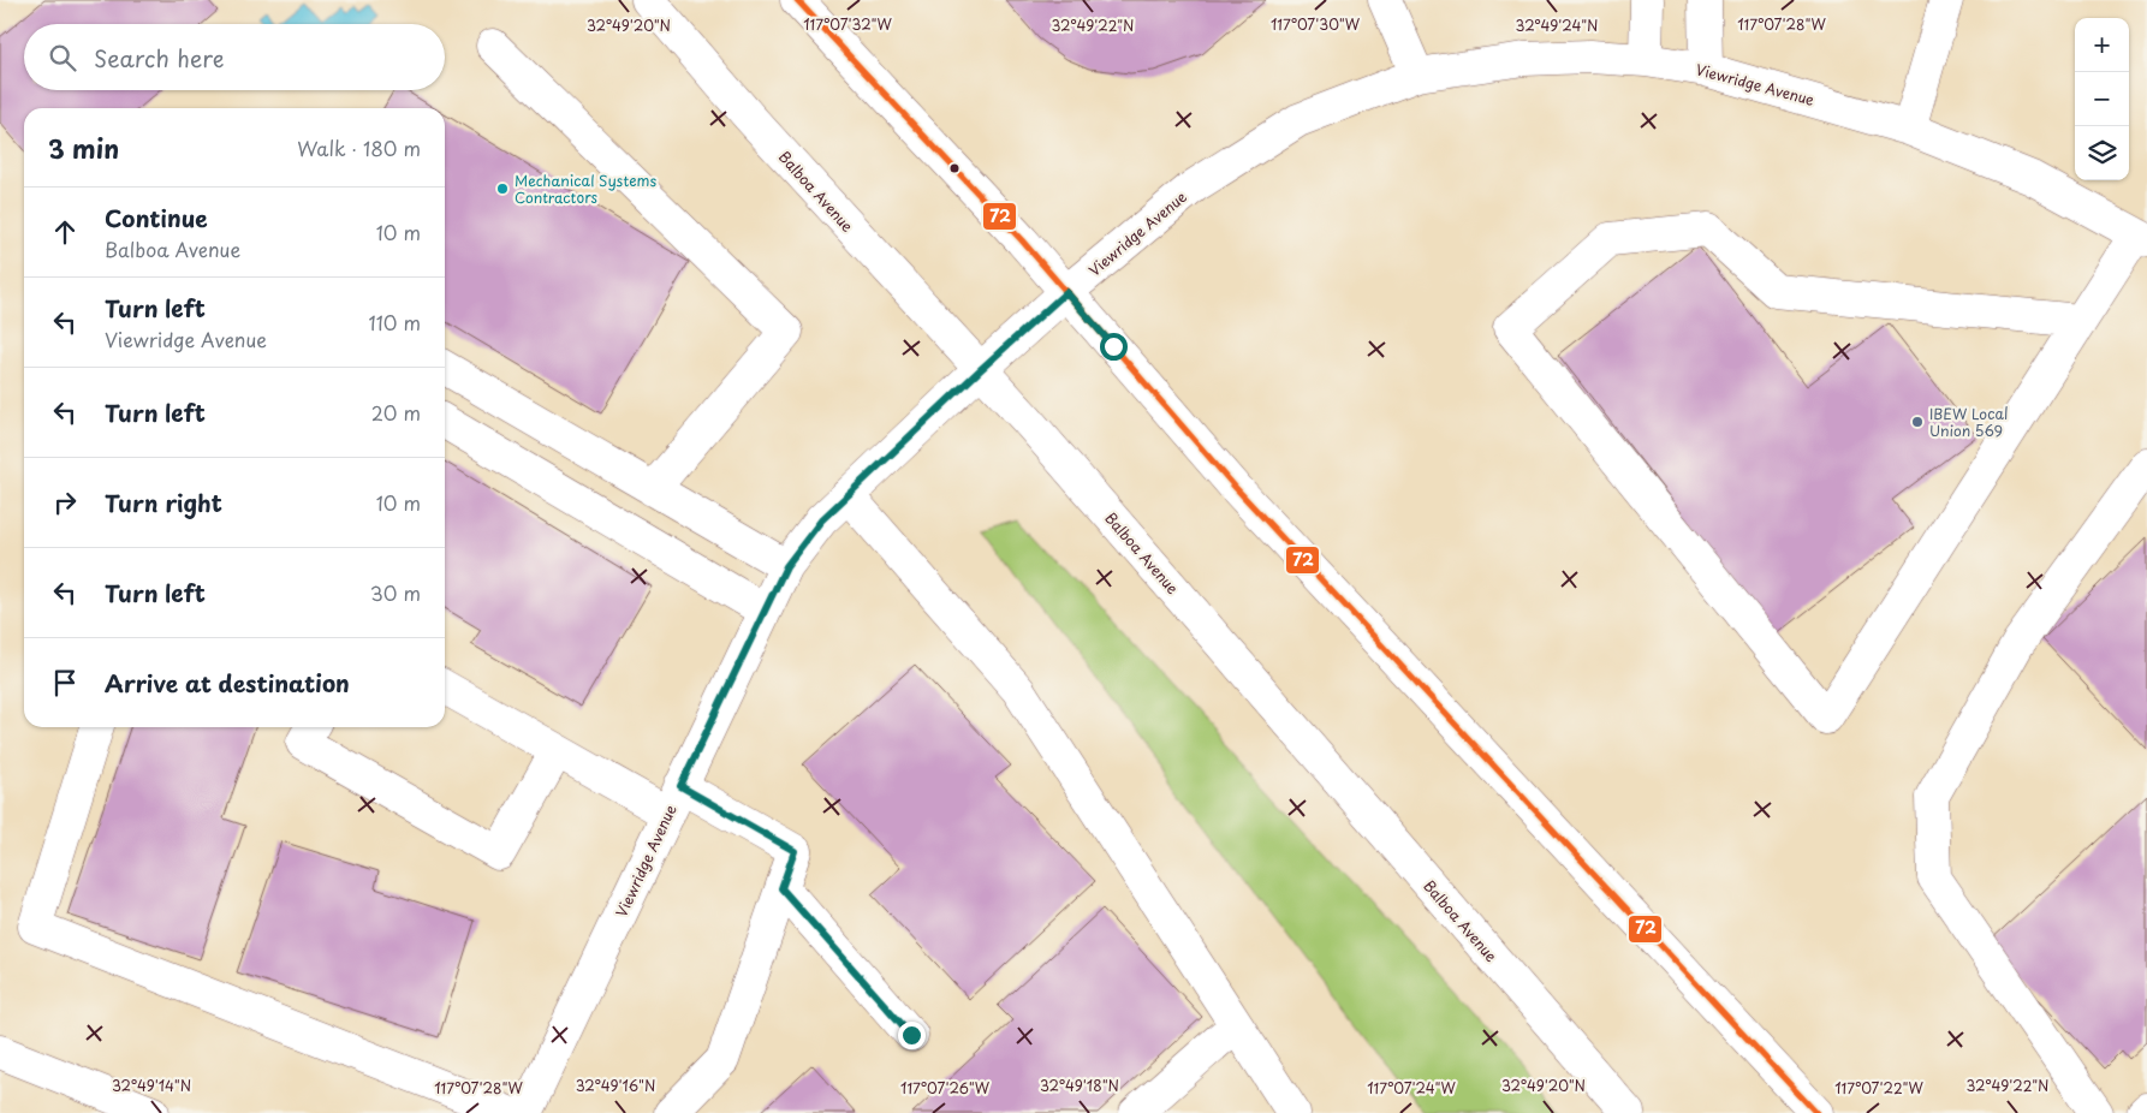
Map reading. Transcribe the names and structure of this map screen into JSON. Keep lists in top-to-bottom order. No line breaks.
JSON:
{"streets":{"main road":["Viewridge Avenue","Balboa Avenue"]},"crossings":[["Viewridge Avenue","Balboa Avenue"]],"places":["Mechanical Systems Contractors","IBEW Local Union 569"],"lines":["transit line 72"],"page":{"map_buttons":["+","−"],"search":"Search here","heading":["3 min","Walk · 180 m"],"list":[["Continue","Balboa Avenue","10 m"],["Turn left","Viewridge Avenue","110 m"],["Turn left","20 m"],["Turn right","10 m"],["Turn left","30 m"],"Arrive at destination"]},"coordinates":["117°07'32\"W","117°07'30\"W","117°07'28\"W","32°49'20\"N","32°49'22\"N","32°49'24\"N","32°49'14\"N","32°49'16\"N","32°49'18\"N","117°07'26\"W","117°07'24\"W","117°07'22\"W"]}
